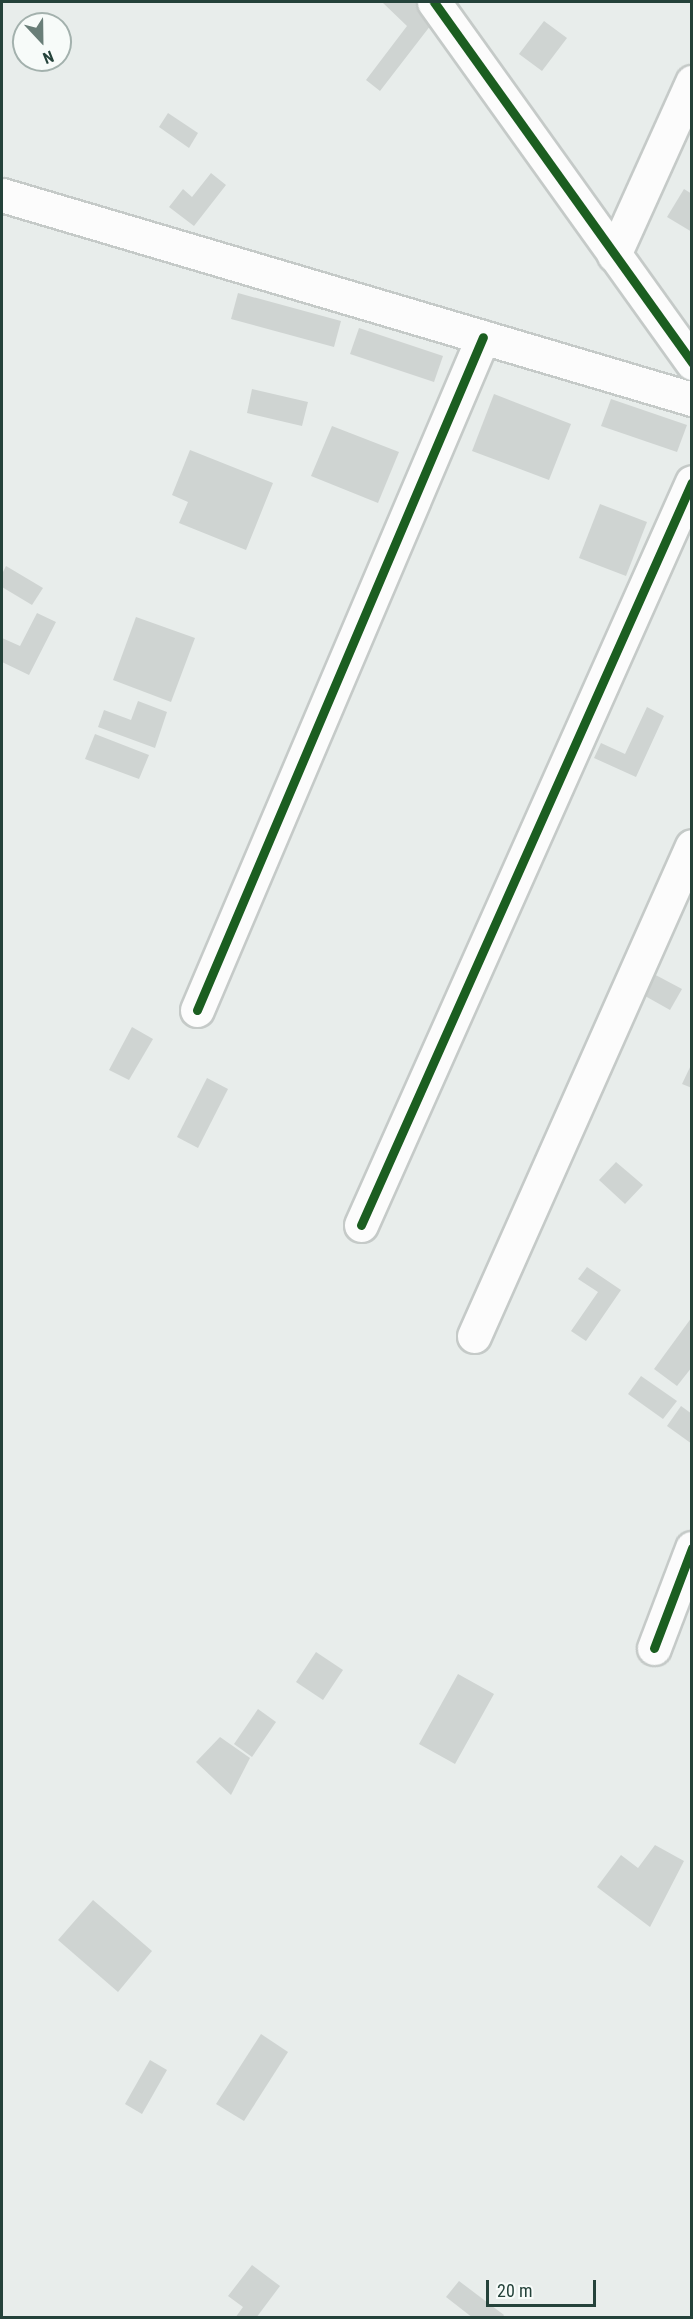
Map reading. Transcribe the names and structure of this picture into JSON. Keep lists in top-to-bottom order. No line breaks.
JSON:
{"scale_bar":"20 m","north":"bottom"}
